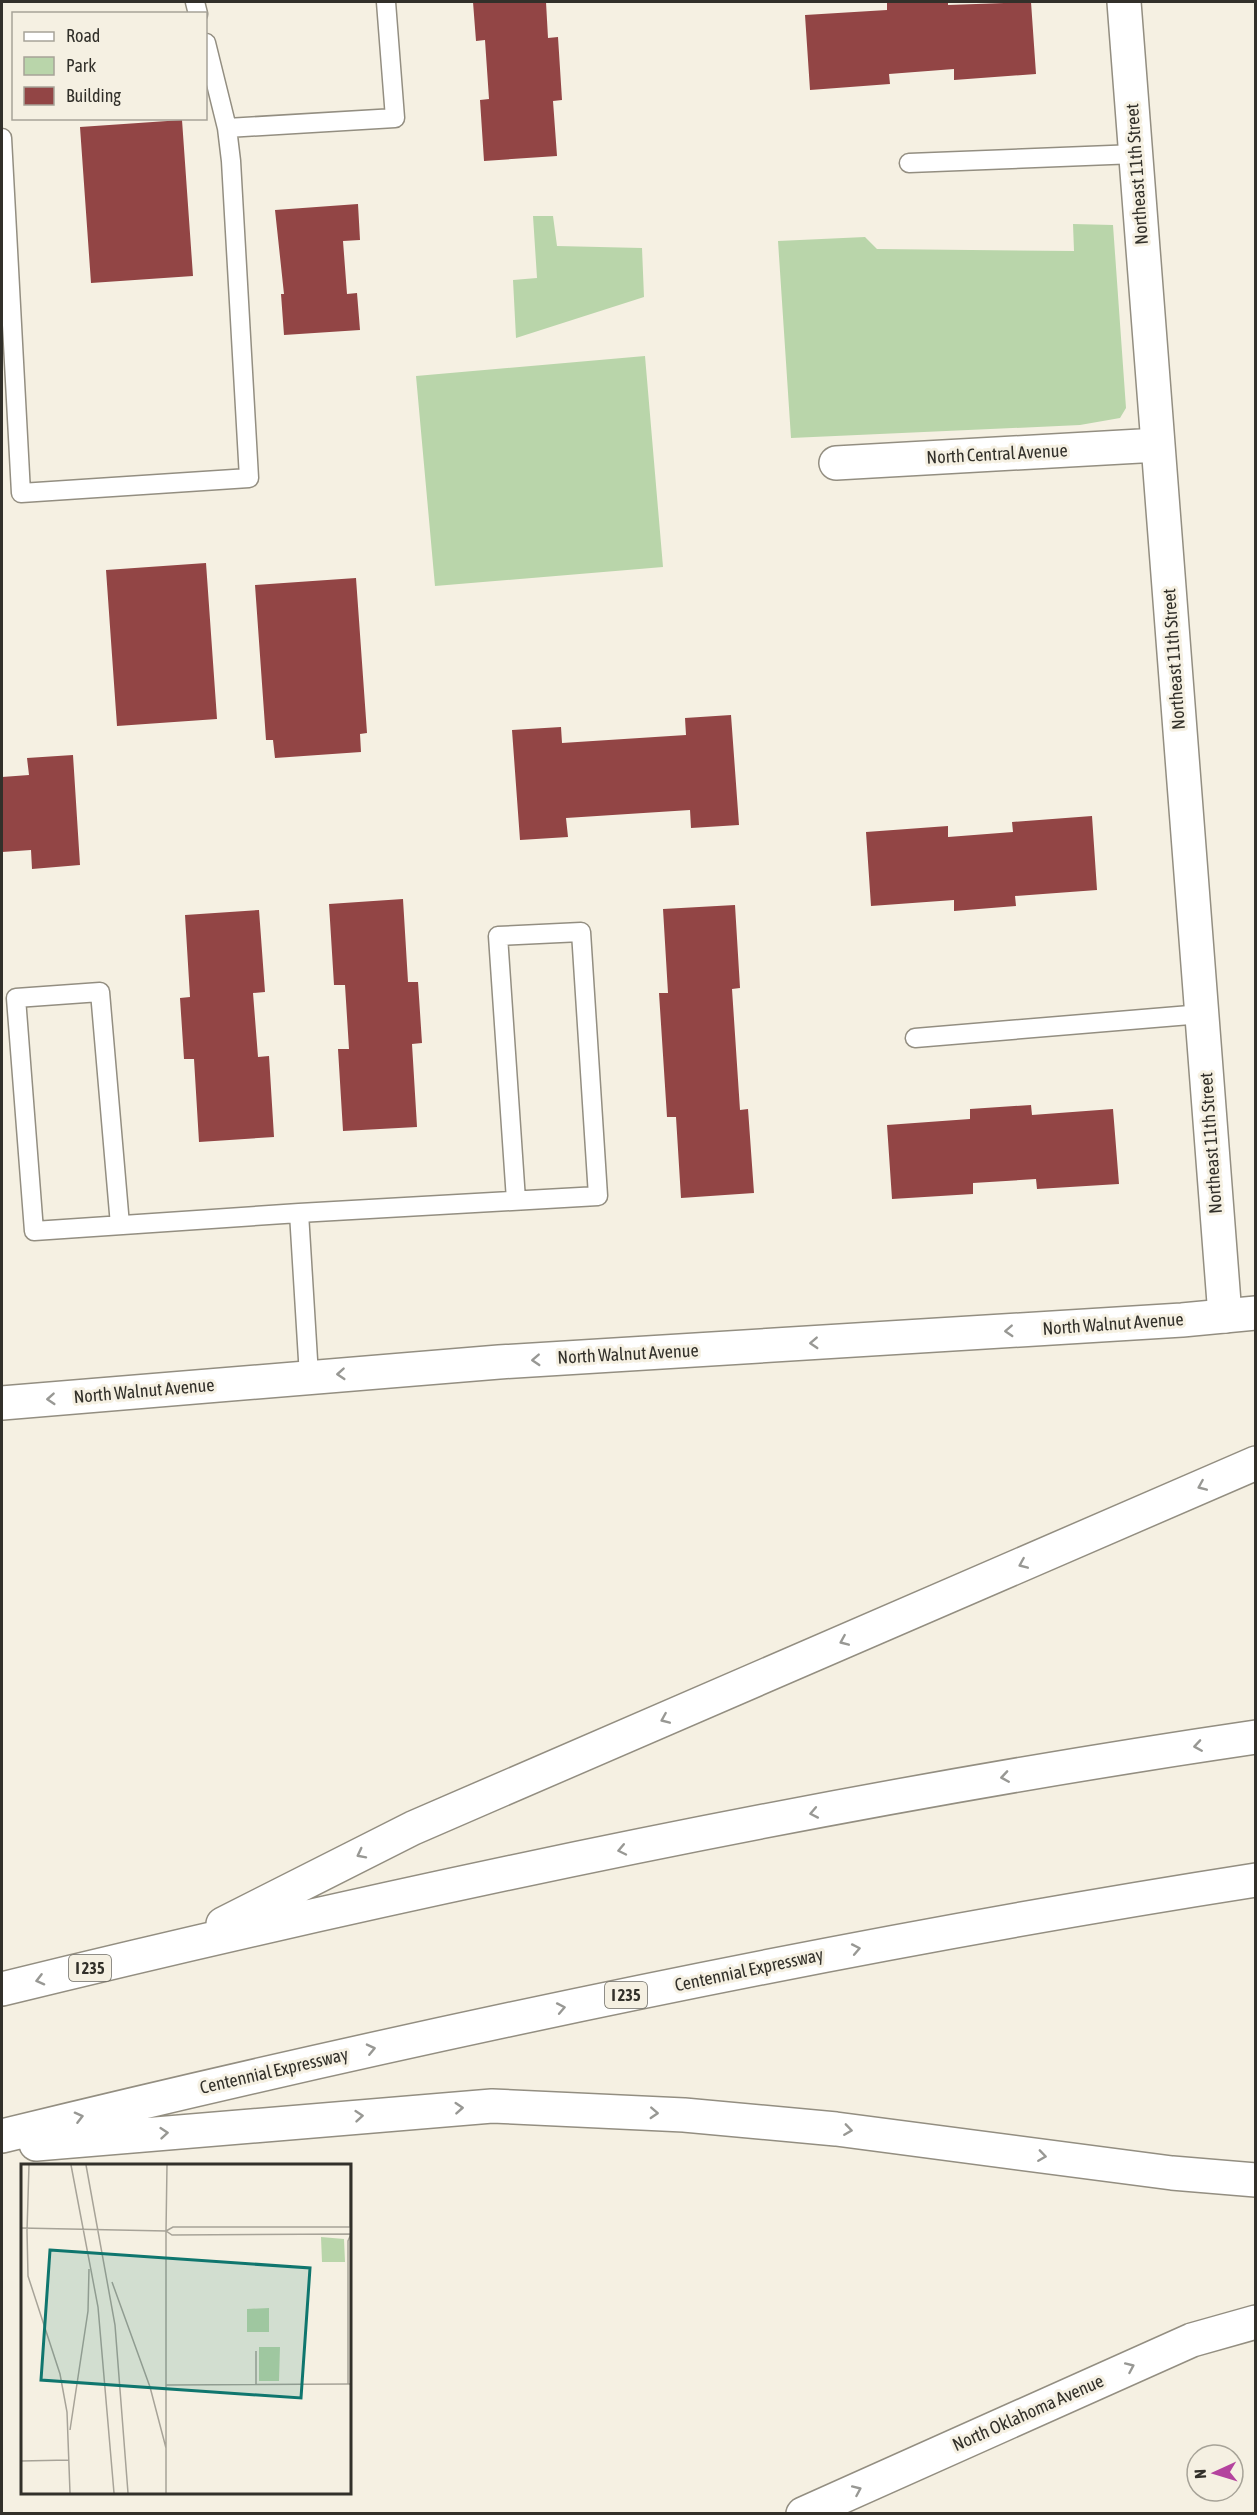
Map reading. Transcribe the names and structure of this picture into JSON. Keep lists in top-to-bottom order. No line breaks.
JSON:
{"streets":{"main road":["Northeast 11th Street","North Central Avenue","North Walnut Avenue","I 235","Centennial Expressway","North Oklahoma Avenue"]},"crossings":[["Northeast 11th Street","North Central Avenue"],["Northeast 11th Street","North Walnut Avenue"]],"legend":["Road","Park","Building"],"north":"left"}
